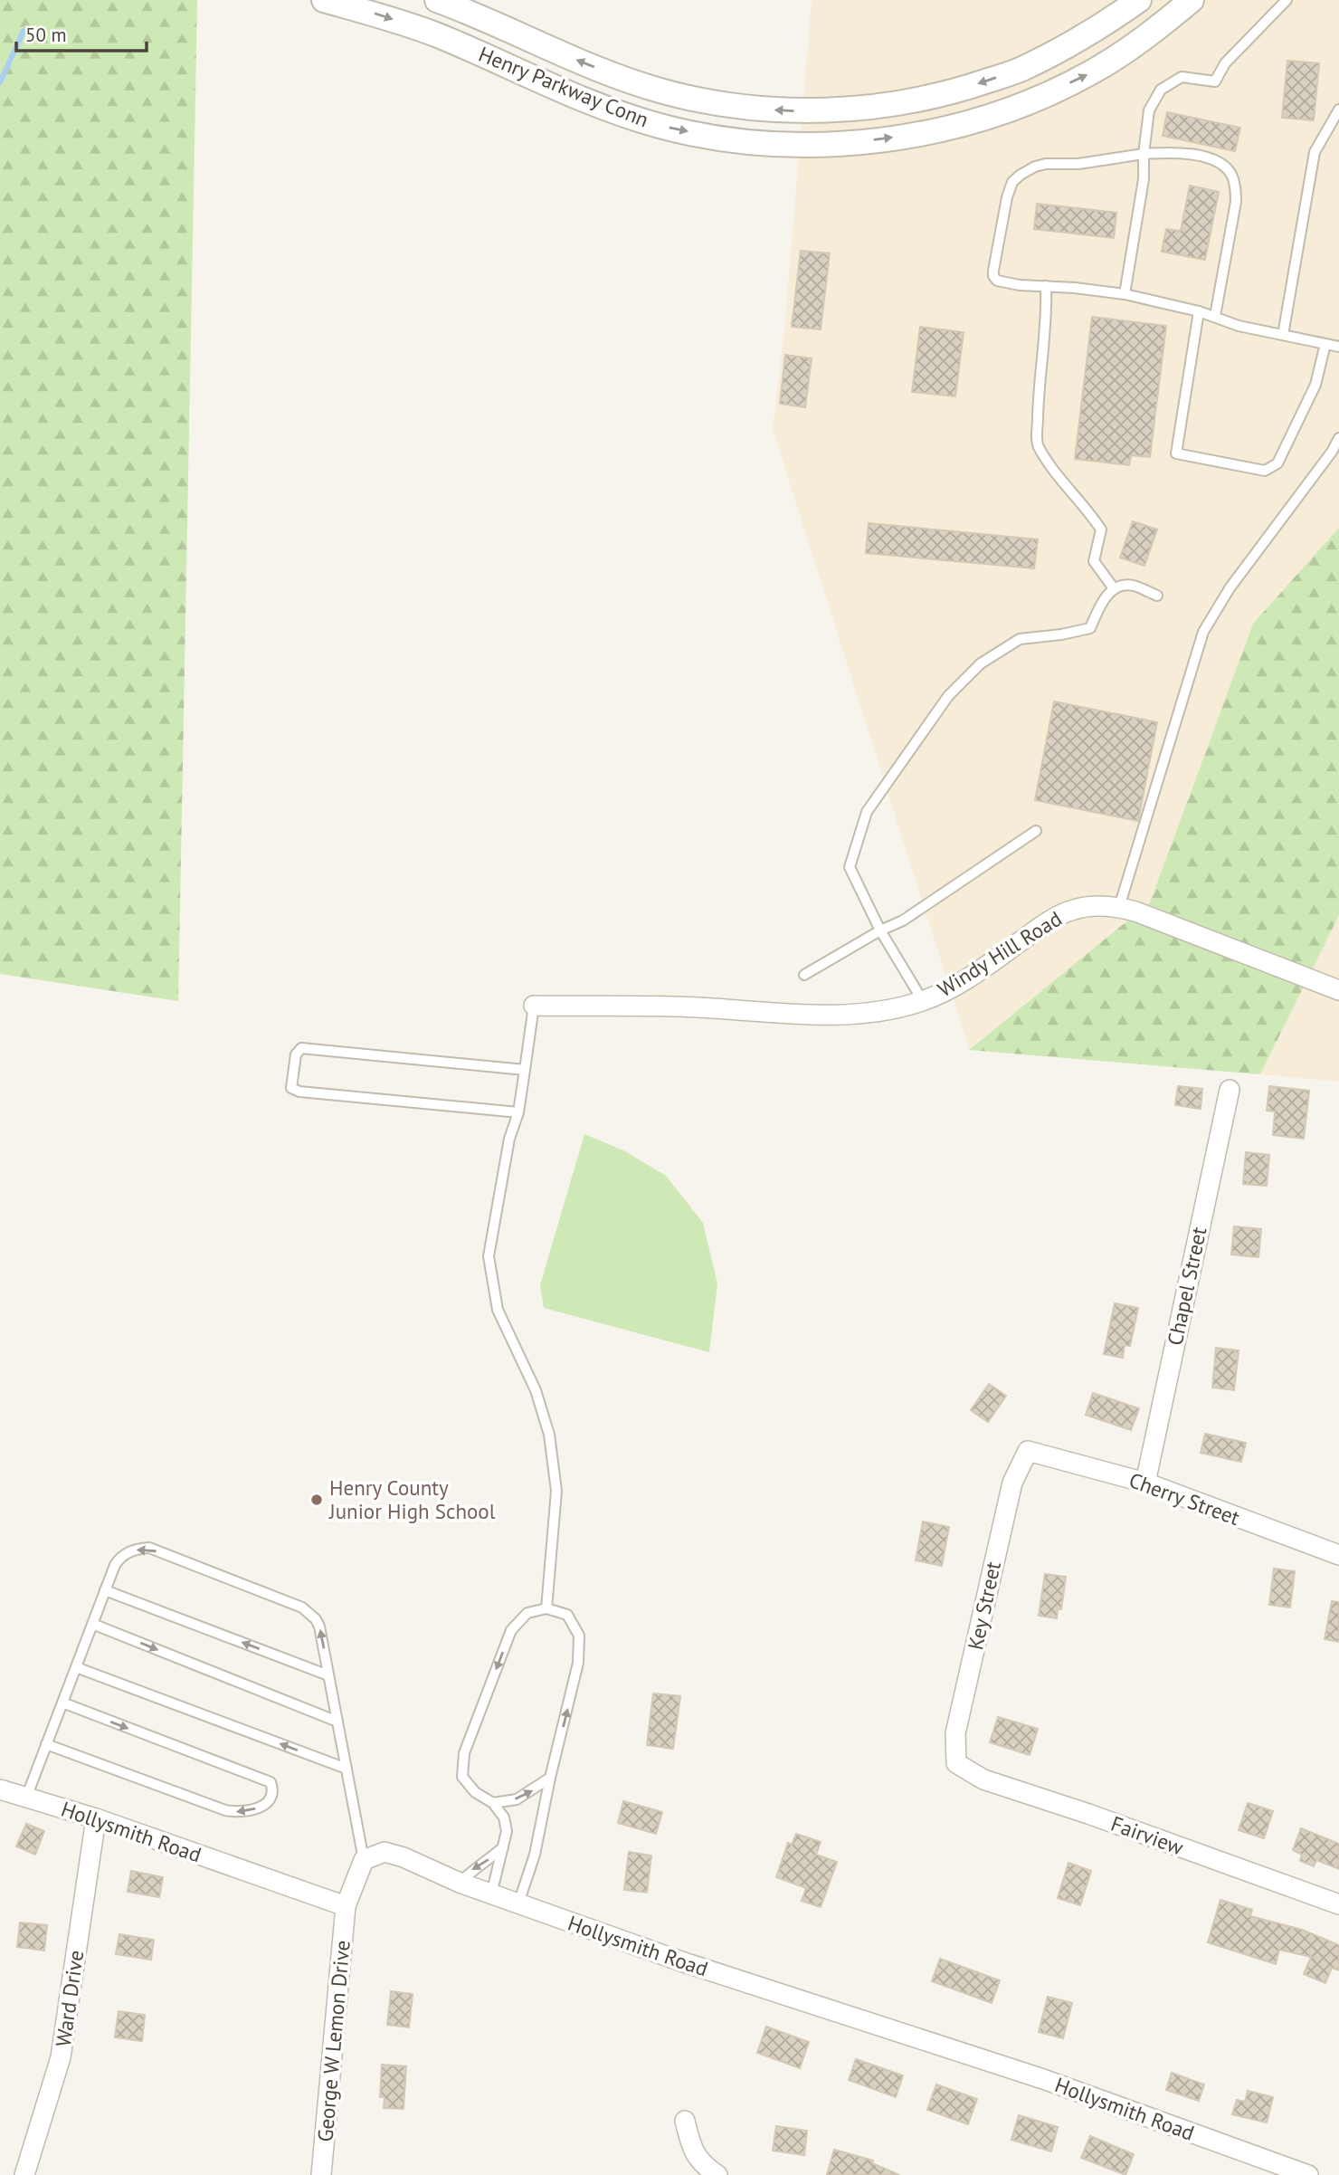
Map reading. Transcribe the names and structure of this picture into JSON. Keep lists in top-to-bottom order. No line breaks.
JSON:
{"streets":{"street":["Henry Parkway Conn","Windy Hill Road","Chapel Street","Cherry Street","Key Street","Hollysmith Road","Fairview","Ward Drive","George W Lemon Drive"]},"crossings":[["Chapel Street","Cherry Street"],["Cherry Street","Key Street"],["Key Street","Fairview"],["Hollysmith Road","Ward Drive"],["Hollysmith Road","George W Lemon Drive"]],"places":["Henry County Junior High School"],"scale_bar":"50 m"}
